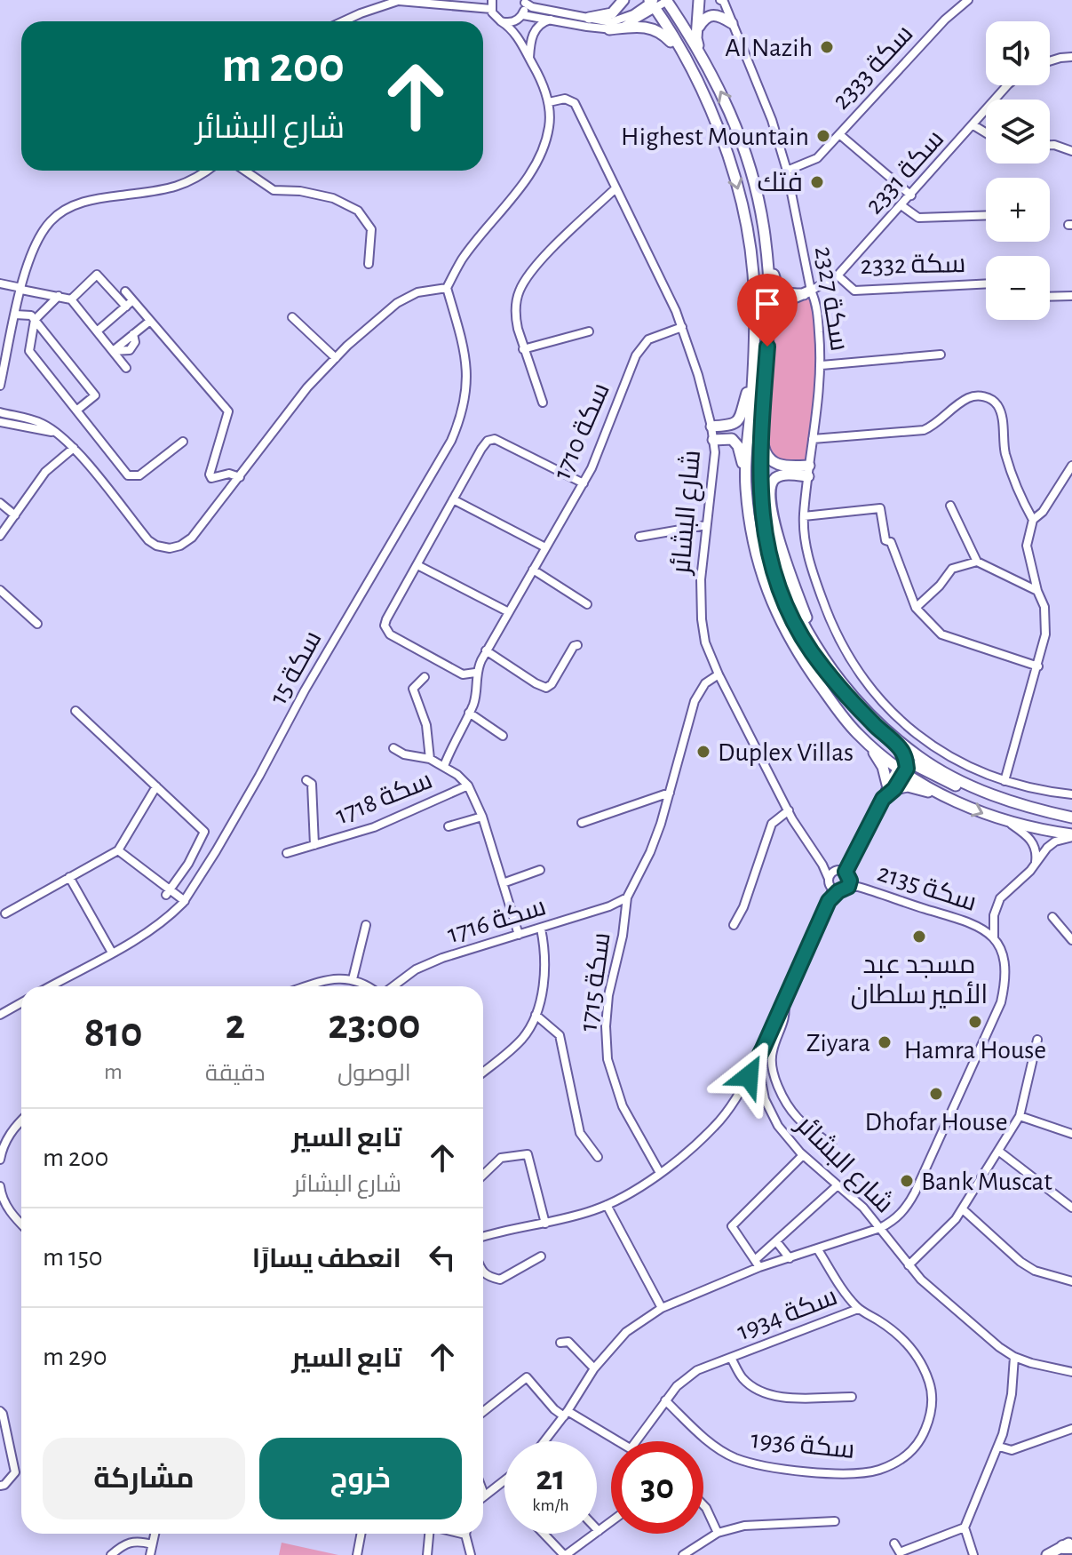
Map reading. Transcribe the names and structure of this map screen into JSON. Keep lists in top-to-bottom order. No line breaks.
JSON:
{"streets":{"street":["سكة 2333","سكة 2331","سكة 2332","سكة 2327","سكة 1710","شارع البشائر","سكة 15","سكة 1718","سكة 2135","سكة 1716","سكة 1715","سكة 1934","سكة 1936"]},"crossings":[["سكة 2333","سكة 2331"],["سكة 2333","سكة 2327"],["سكة 2331","سكة 2332"],["سكة 2331","سكة 2327"],["سكة 1710","شارع البشائر"],["سكة 1710","سكة 1718"],["شارع البشائر","سكة 2135"],["شارع البشائر","سكة 1715"],["سكة 1718","سكة 1716"],["سكة 1716","سكة 1715"],["سكة 1934","سكة 1936"]],"places":["Al Nazih","Highest Mountain","فتك","Duplex Villas","مسجد عبد الأمير سلطان","Hamra House","Ziyara","Dhofar House","Bank Muscat"],"page":{"map_buttons":["+","−"],"turn":["200 m","شارع البشائر"],"eta":["23:00","الوصول","2","دقيقة","810","m"],"list":[{"name":"تابع السير","note":"شارع البشائر","value":"200 m"},{"name":"انعطف يسارًا","value":"150 m"},{"name":"تابع السير","value":"290 m"}],"buttons":["خروج","مشاركة"],"speed":"21 km/h","limit":"30"}}
